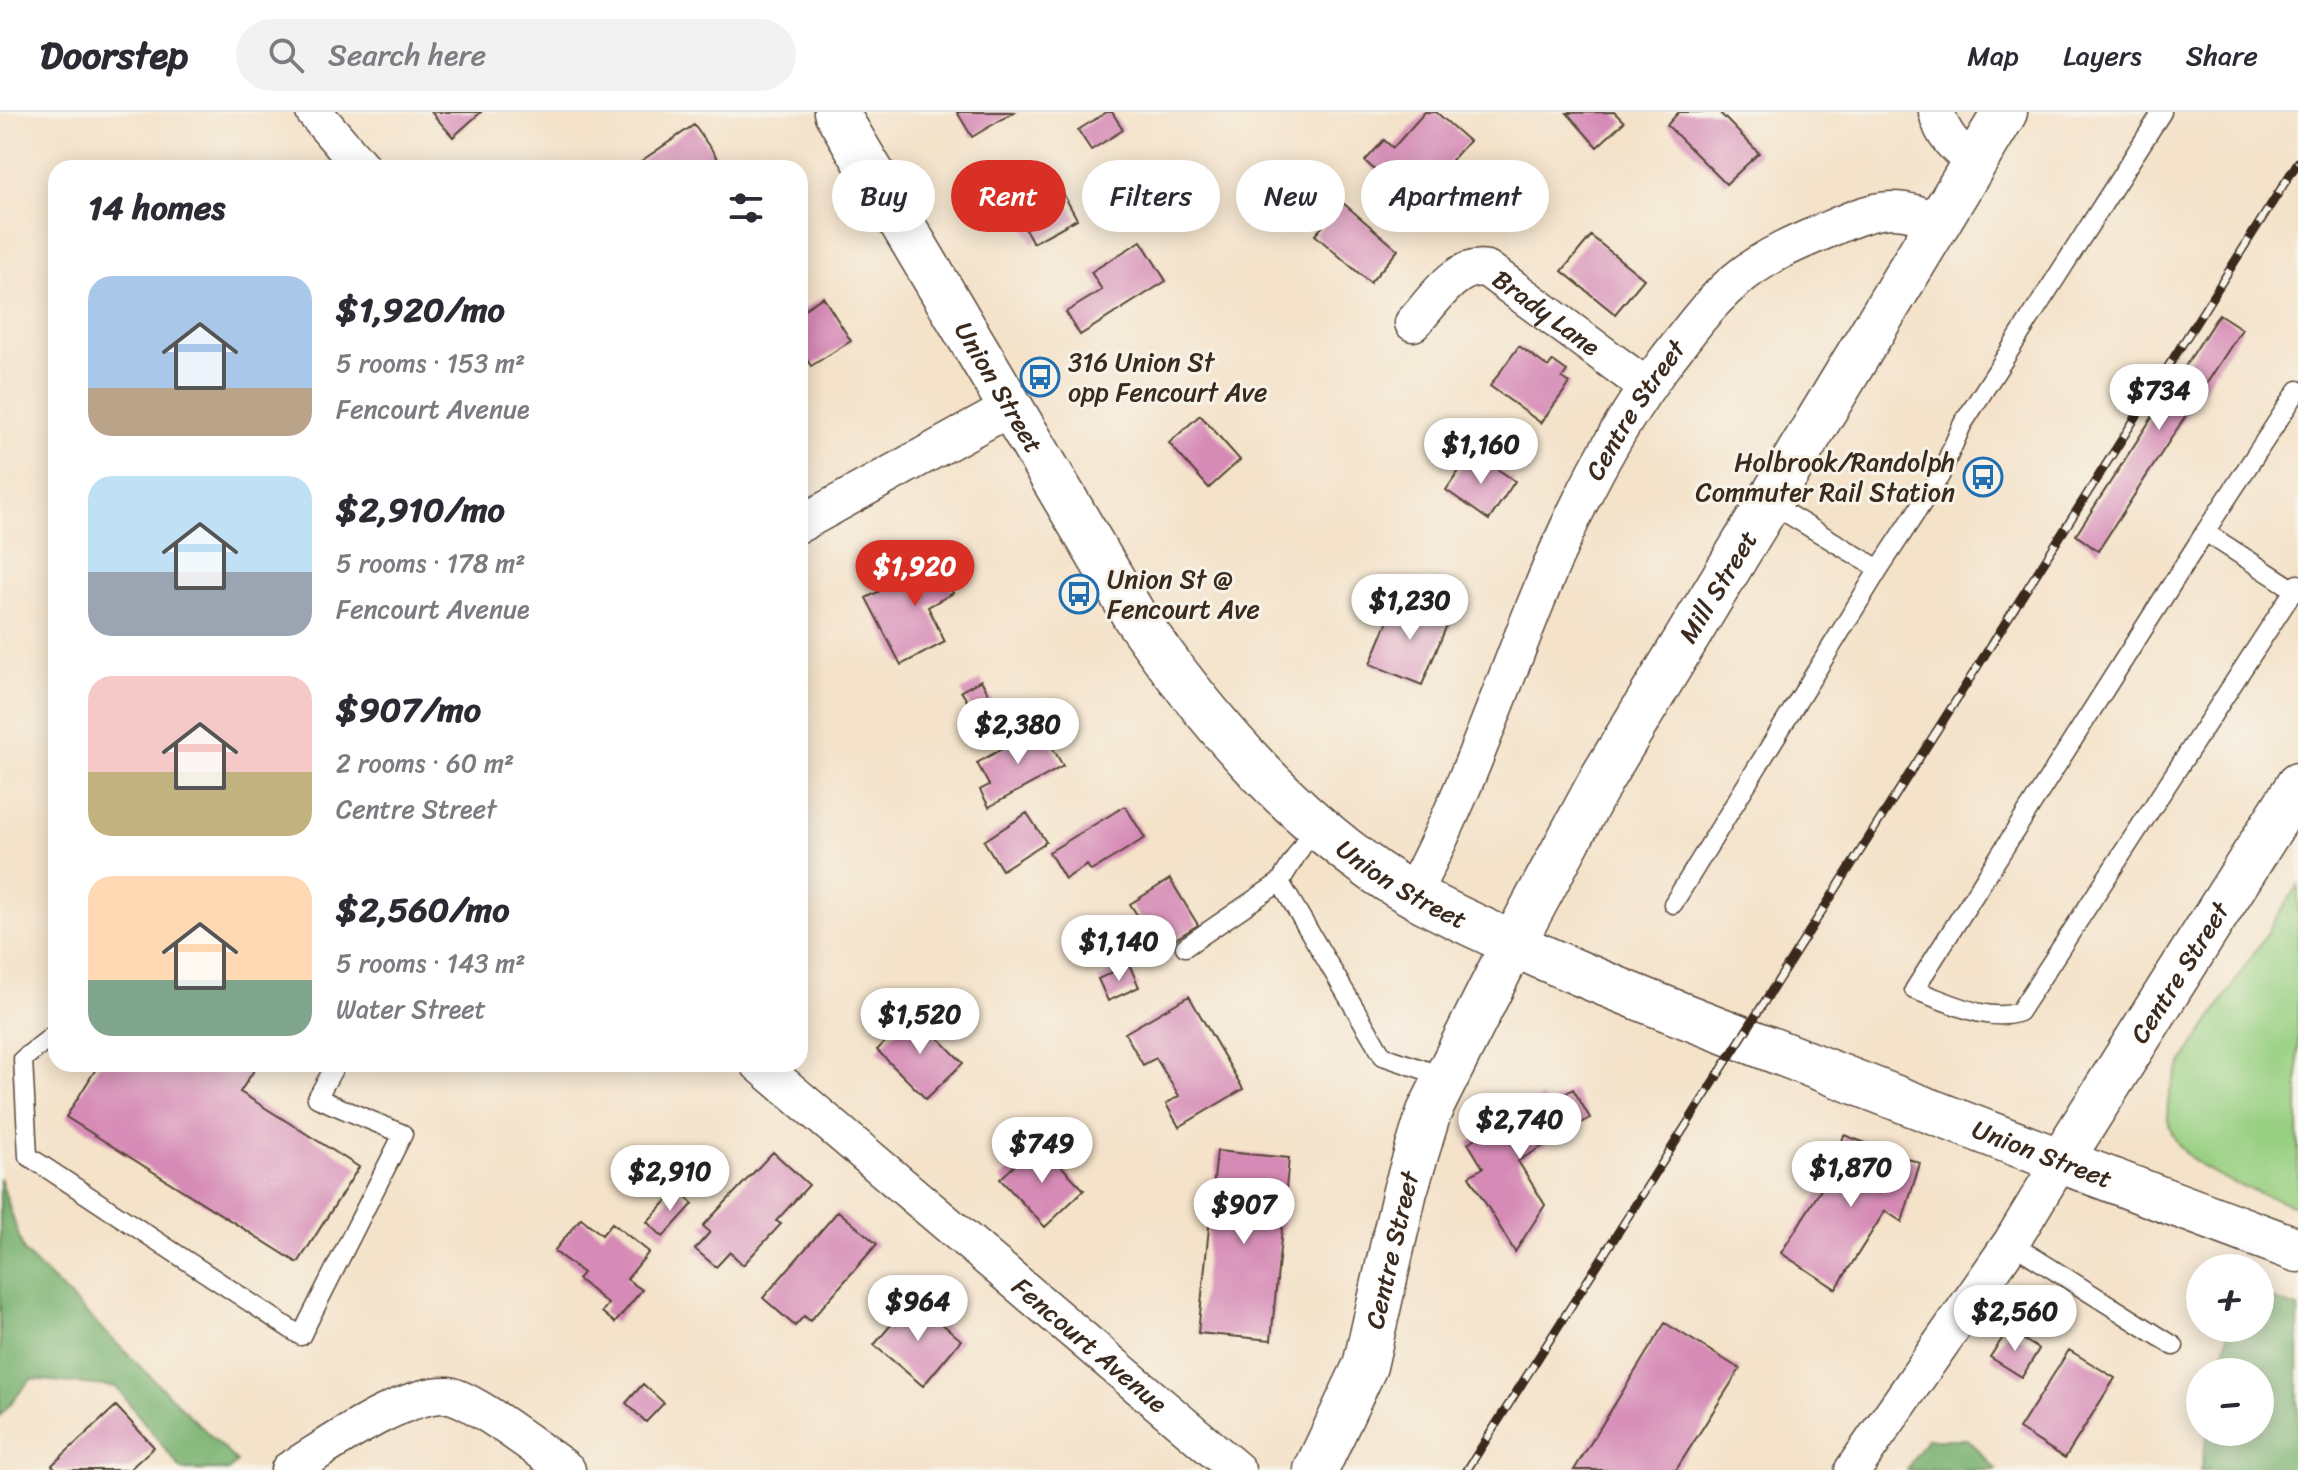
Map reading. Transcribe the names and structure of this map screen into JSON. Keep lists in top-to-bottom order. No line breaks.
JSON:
{"streets":{"main road":["Union Street","Centre Street","Mill Street"],"street":["Brady Lane","Fencourt Avenue"]},"crossings":[["Brady Lane","Centre Street"],["Union Street","Centre Street"],["Union Street","Mill Street"],["Centre Street","Mill Street"]],"places":{"bus stop":["316 Union St opp Fencourt Ave","Holbrook/Randolph Commuter Rail Station","Union St @ Fencourt Ave"]},"page":{"header":"Doorstep","search":"Search here","nav":["Map","Layers","Share"],"chip":["Buy","Rent","Filters","New","Apartment"],"heading":"14 homes","list":[{"name":"$1,920/mo","note":"5 rooms · 153 m² · Fencourt Avenue"},{"name":"$2,910/mo","note":"5 rooms · 178 m² · Fencourt Avenue"},{"name":"$907/mo","note":"2 rooms · 60 m² · Centre Street"},{"name":"$2,560/mo","note":"5 rooms · 143 m² · Water Street"}],"price":["$734","$1,160","$1,920","$1,230","$2,380","$1,140","$1,520","$2,740","$749","$1,870","$2,910","$907","$964","$2,560"],"map_buttons":["+","−"]}}
